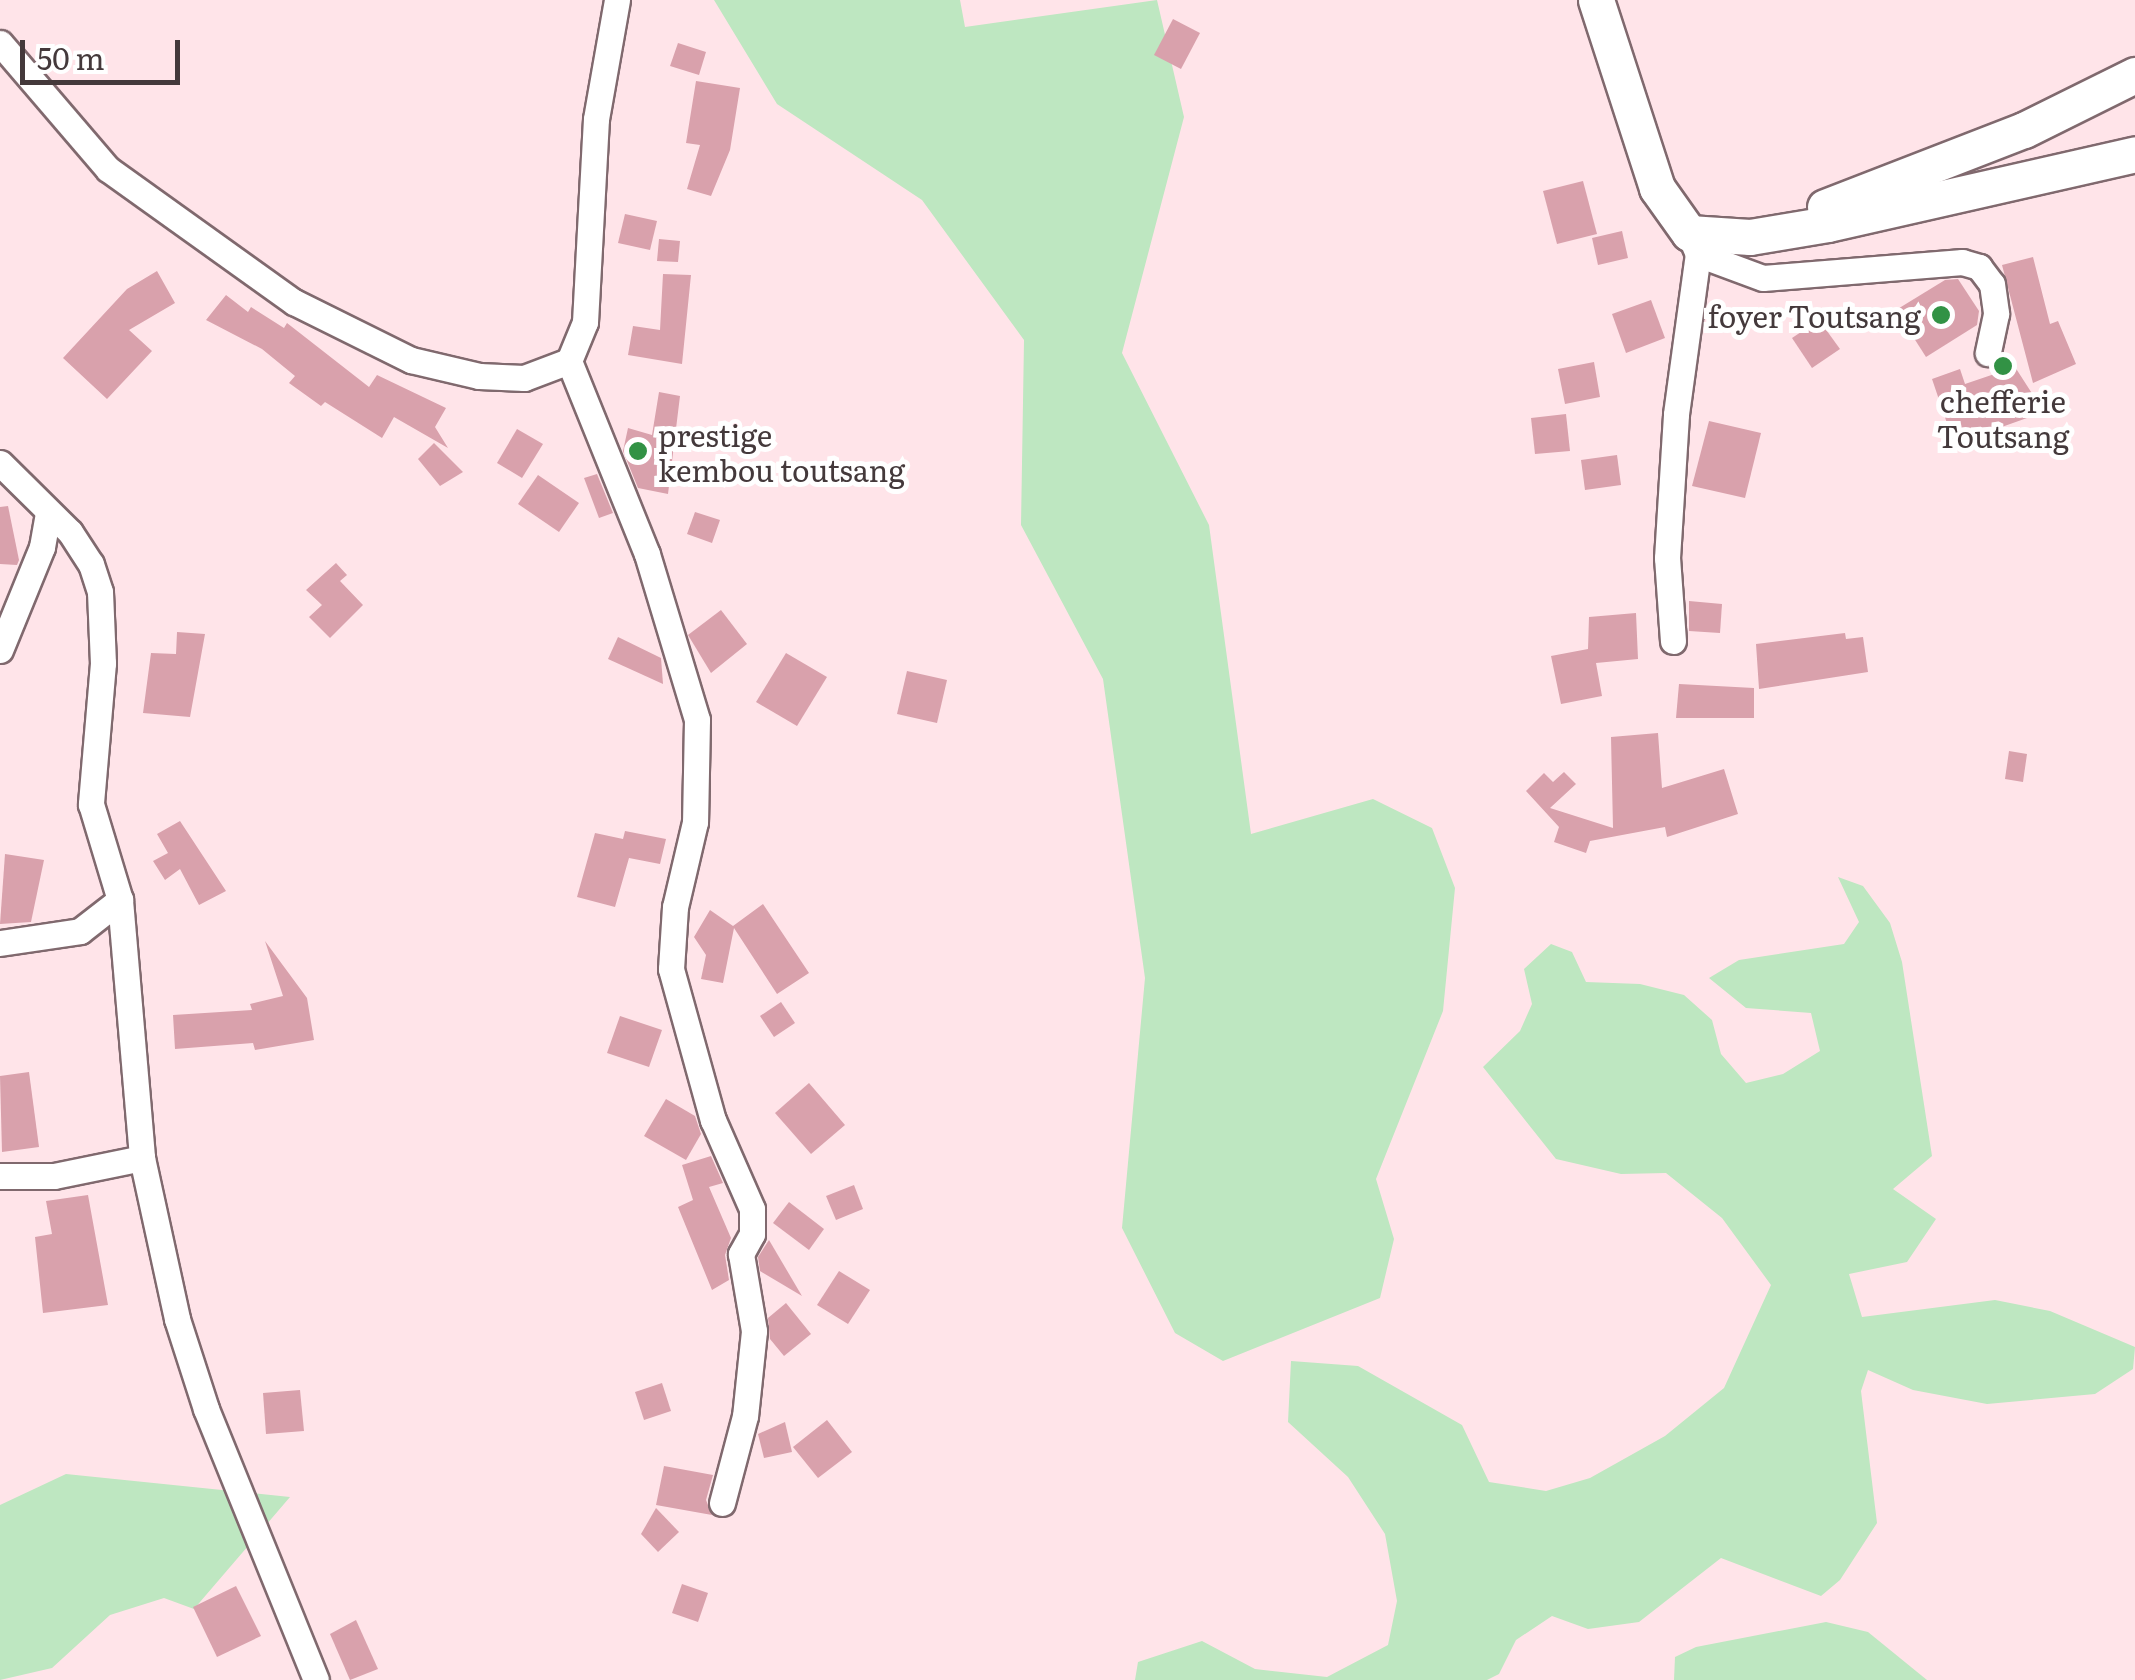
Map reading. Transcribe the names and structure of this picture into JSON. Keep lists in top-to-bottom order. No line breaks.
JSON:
{"places":["foyer Toutsang","chefferie Toutsang","prestige kembou toutsang"],"scale_bar":"50 m"}
